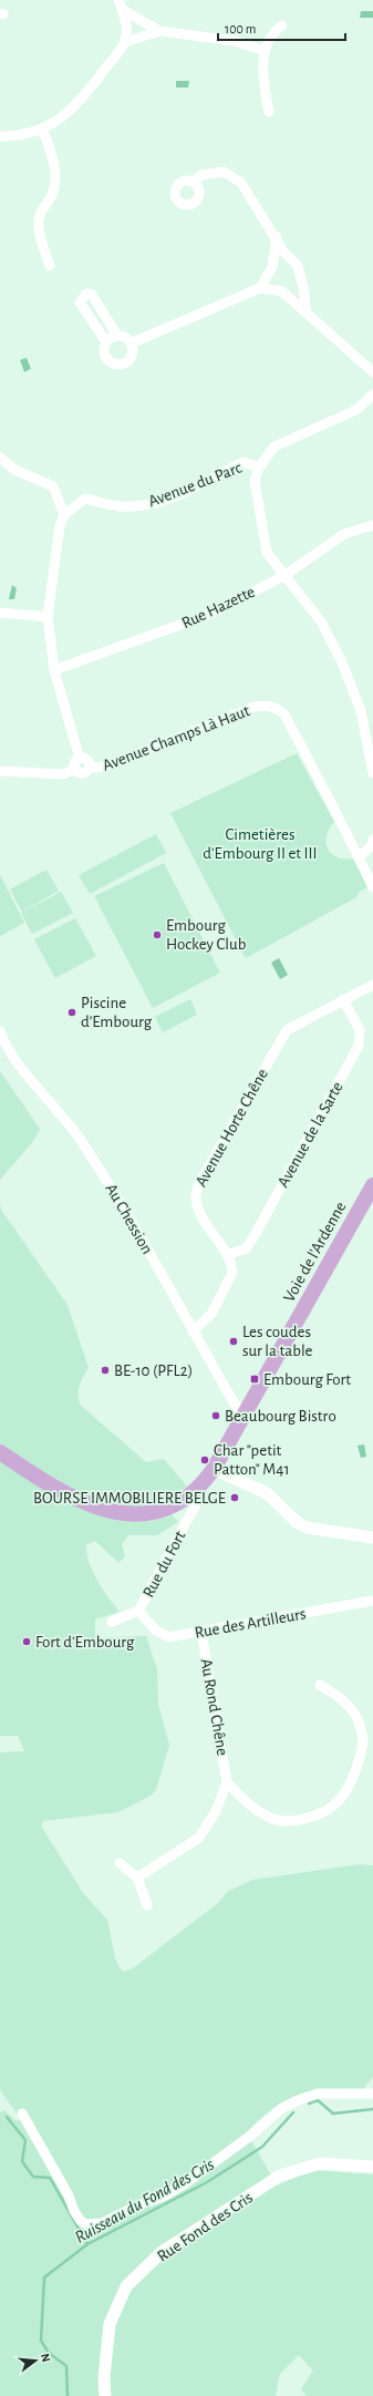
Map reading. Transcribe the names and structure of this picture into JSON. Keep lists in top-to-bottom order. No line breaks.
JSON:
{"streets":{"main road":["Voie de l'Ardenne"],"street":["Avenue du Parc","Rue Hazette","Avenue Champs Là Haut","Avenue Horte Chêne","Avenue de la Sarte","Au Chession","Rue du Fort","Rue des Artilleurs","Au Rond Chêne","Rue Fond des Cris"]},"crossings":[["Avenue Horte Chêne","Avenue de la Sarte"],["Avenue Horte Chêne","Au Chession"],["Au Chession","Voie de l'Ardenne"],["Voie de l'Ardenne","Rue du Fort"],["Rue du Fort","Rue des Artilleurs"],["Rue des Artilleurs","Au Rond Chêne"]],"water":["Ruisseau du Fond des Cris"],"parks":["Cimetières d'Embourg II et III"],"places":{"other":["Embourg Hockey Club","Piscine d’Embourg","Les coudes sur la table","BE-10 (PFL2)","Beaubourg Bistro","Char \"petit Patton\" M41","BOURSE IMMOBILIERE BELGE","Fort d'Embourg"],"transit":["Embourg Fort"]},"scale_bar":"100 m","north":"right"}
